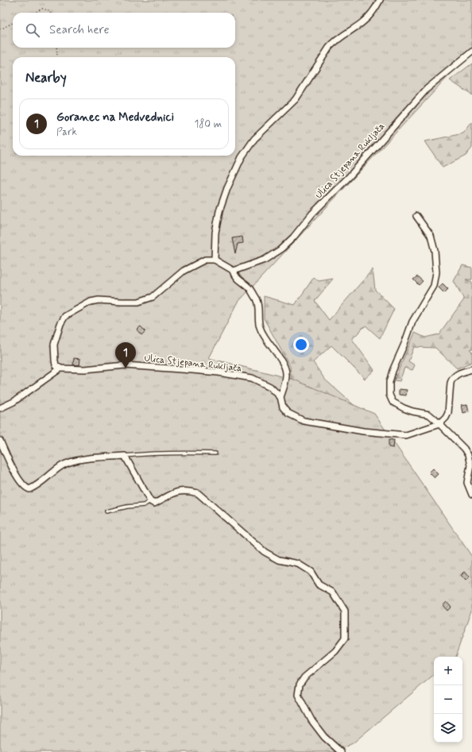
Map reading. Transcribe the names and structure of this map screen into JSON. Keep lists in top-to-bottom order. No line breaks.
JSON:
{"streets":{"street":["Ulica Stjepana Rukljača"]},"page":{"search":"Search here","heading":"Nearby","list":[{"mark":"1","name":"Goranec na Medvednici","note":"Park","value":"180 m"}],"pins":"1","map_buttons":["+","−"]}}
